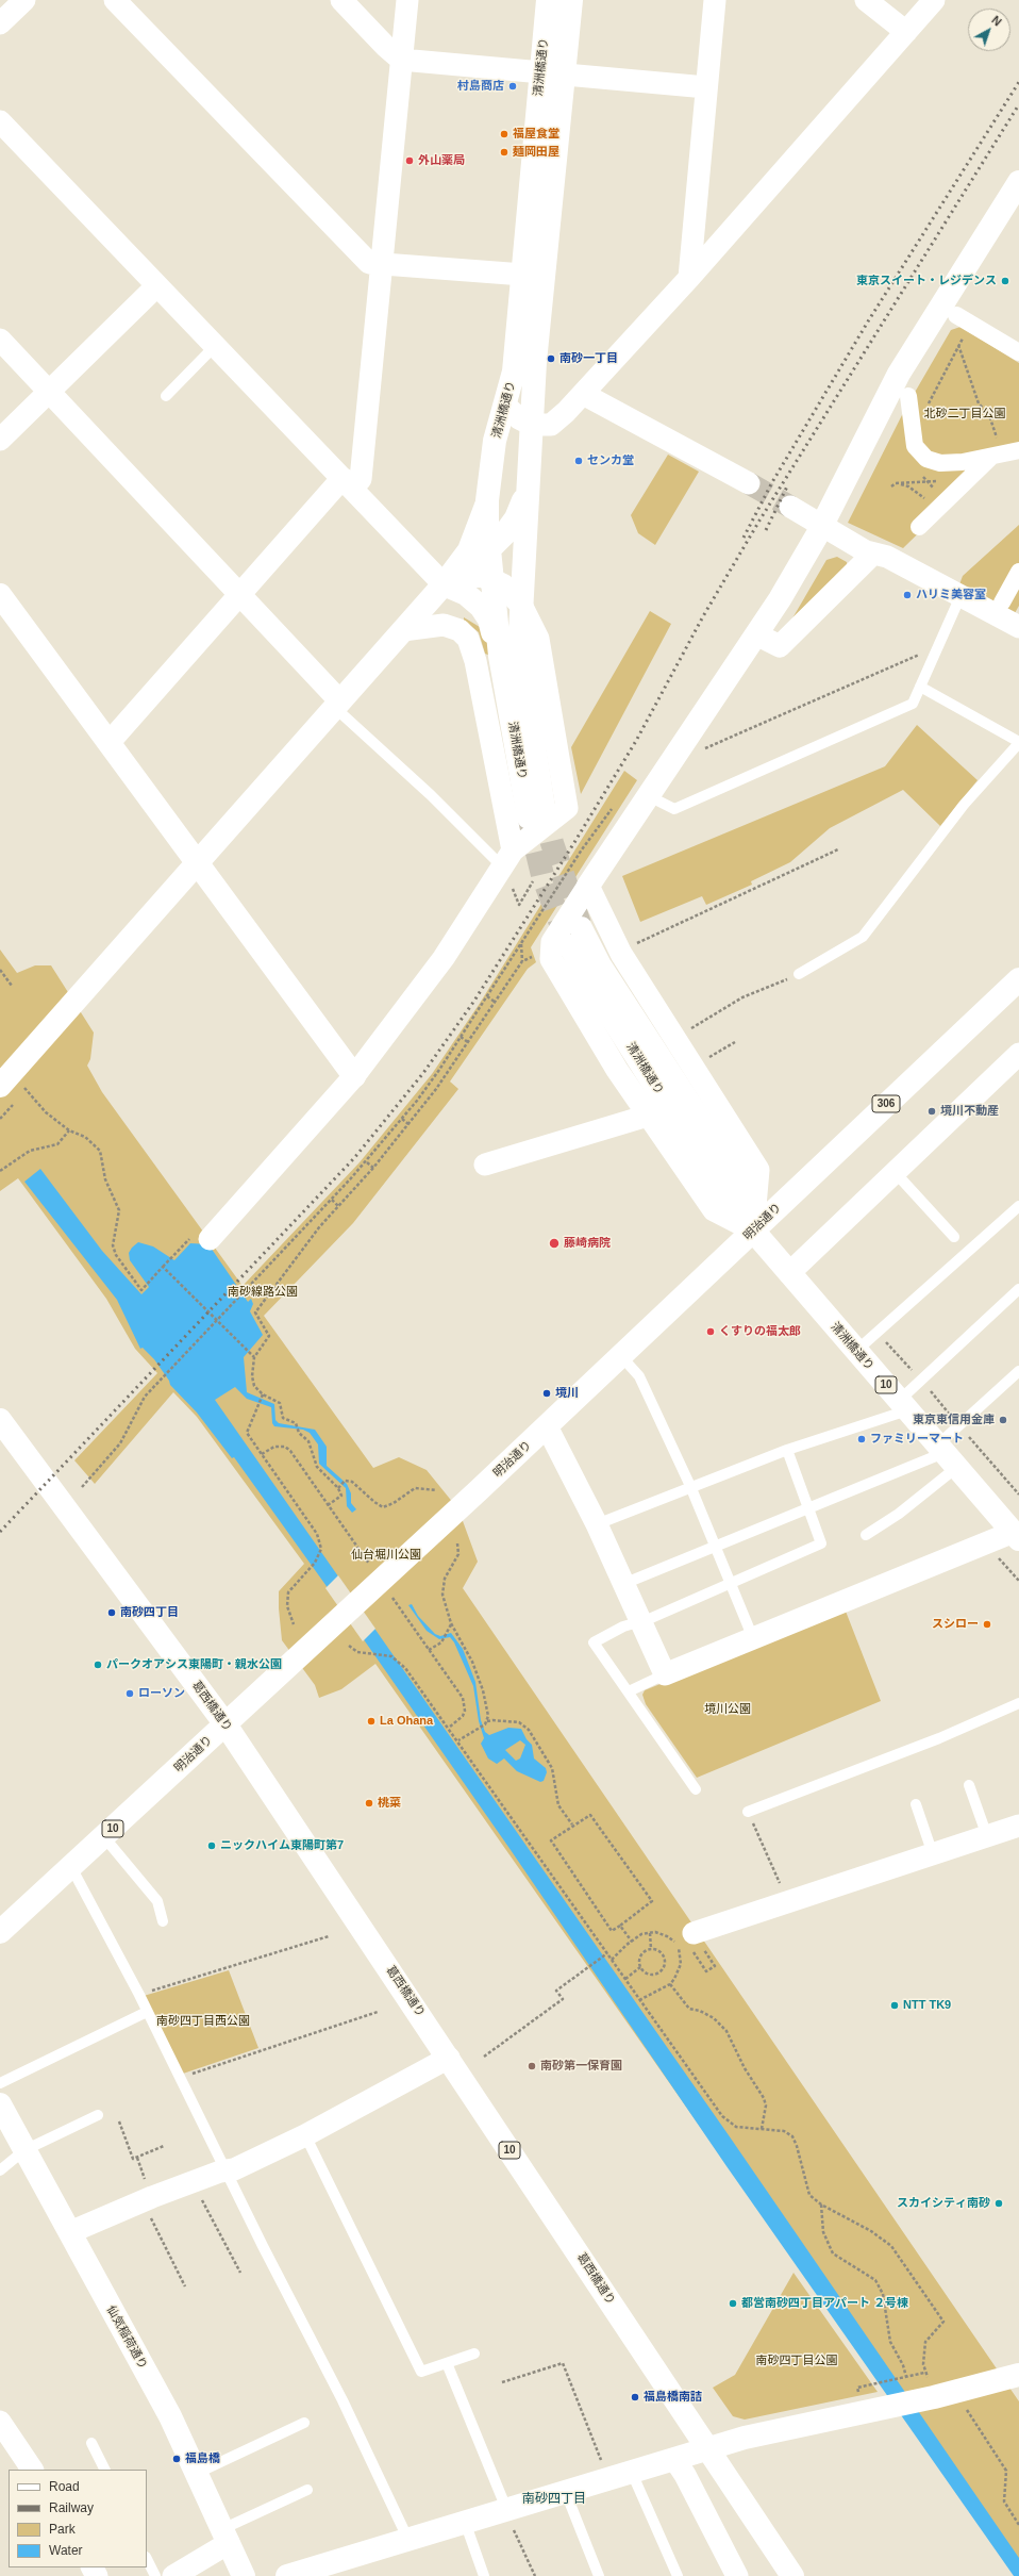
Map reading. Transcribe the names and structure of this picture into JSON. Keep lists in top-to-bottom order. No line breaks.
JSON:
{"streets":{"main road":["清洲橋通り","306","明治通り","10","葛西橋通り","仙気稲荷通り"]},"crossings":[["清洲橋通り","明治通り"],["明治通り","葛西橋通り"]],"districts":["南砂四丁目"],"parks":["北砂二丁目公園","南砂線路公園","仙台堀川公園","境川公園","南砂四丁目西公園","南砂四丁目公園"],"places":["村島商店","福屋食堂","麺岡田屋","外山薬局","東京スイート・レジデンス","南砂一丁目","センカ堂","ハリミ美容室","境川不動産","藤崎病院","くすりの福太郎","境川","東京東信用金庫","ファミリーマート","南砂四丁目","スシロー","パークオアシス東陽町・親水公園","ローソン","La Ohana","桃菜","ニックハイム東陽町第7","NTT TK9","南砂第一保育園","スカイシティ南砂","都営南砂四丁目アパート ２号棟","福島橋南詰","福島橋"],"legend":["Road","Railway","Park","Water"],"north":"top right"}
